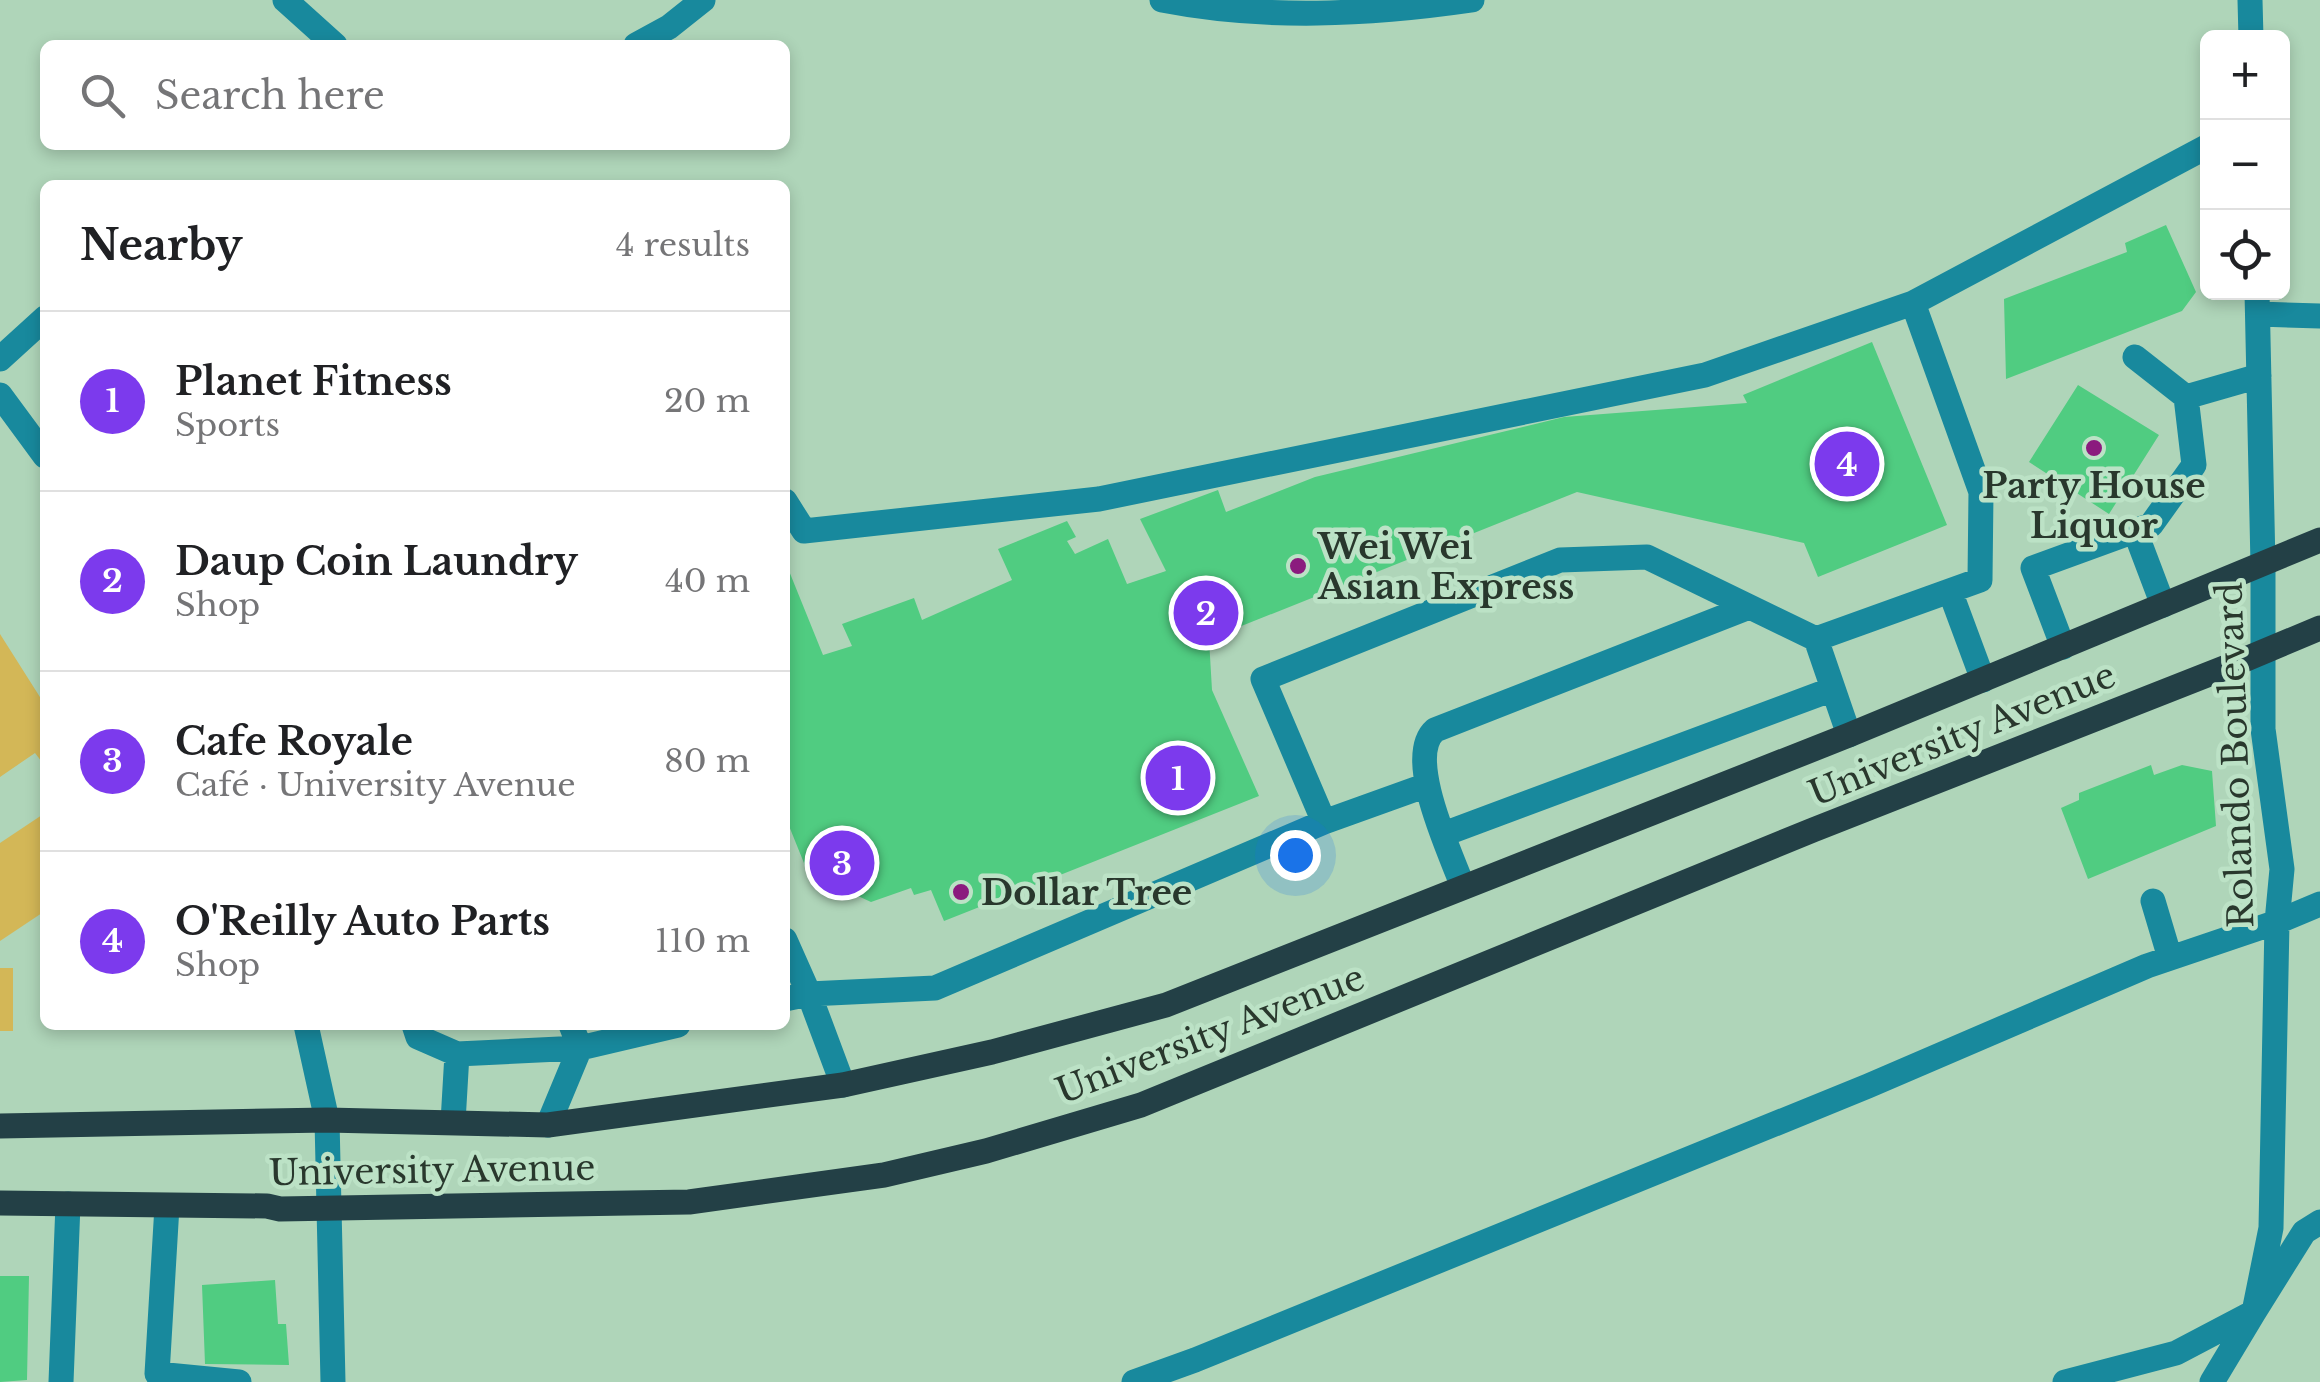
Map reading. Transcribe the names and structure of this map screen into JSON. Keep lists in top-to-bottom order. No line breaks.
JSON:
{"streets":{"main road":["University Avenue"],"street":["Rolando Boulevard"]},"crossings":[["University Avenue","Rolando Boulevard"]],"places":["Party House Liquor","Wei Wei Asian Express","Dollar Tree"],"page":{"map_buttons":["+","−"],"search":"Search here","heading":["Nearby","4 results"],"list":[{"mark":"1","name":"Planet Fitness","note":"Sports","value":"20 m"},{"mark":"2","name":"Daup Coin Laundry","note":"Shop","value":"40 m"},{"mark":"3","name":"Cafe Royale","note":"Café · University Avenue","value":"80 m"},{"mark":"4","name":"O'Reilly Auto Parts","note":"Shop","value":"110 m"}],"pins":["4","2","1","3"]}}
